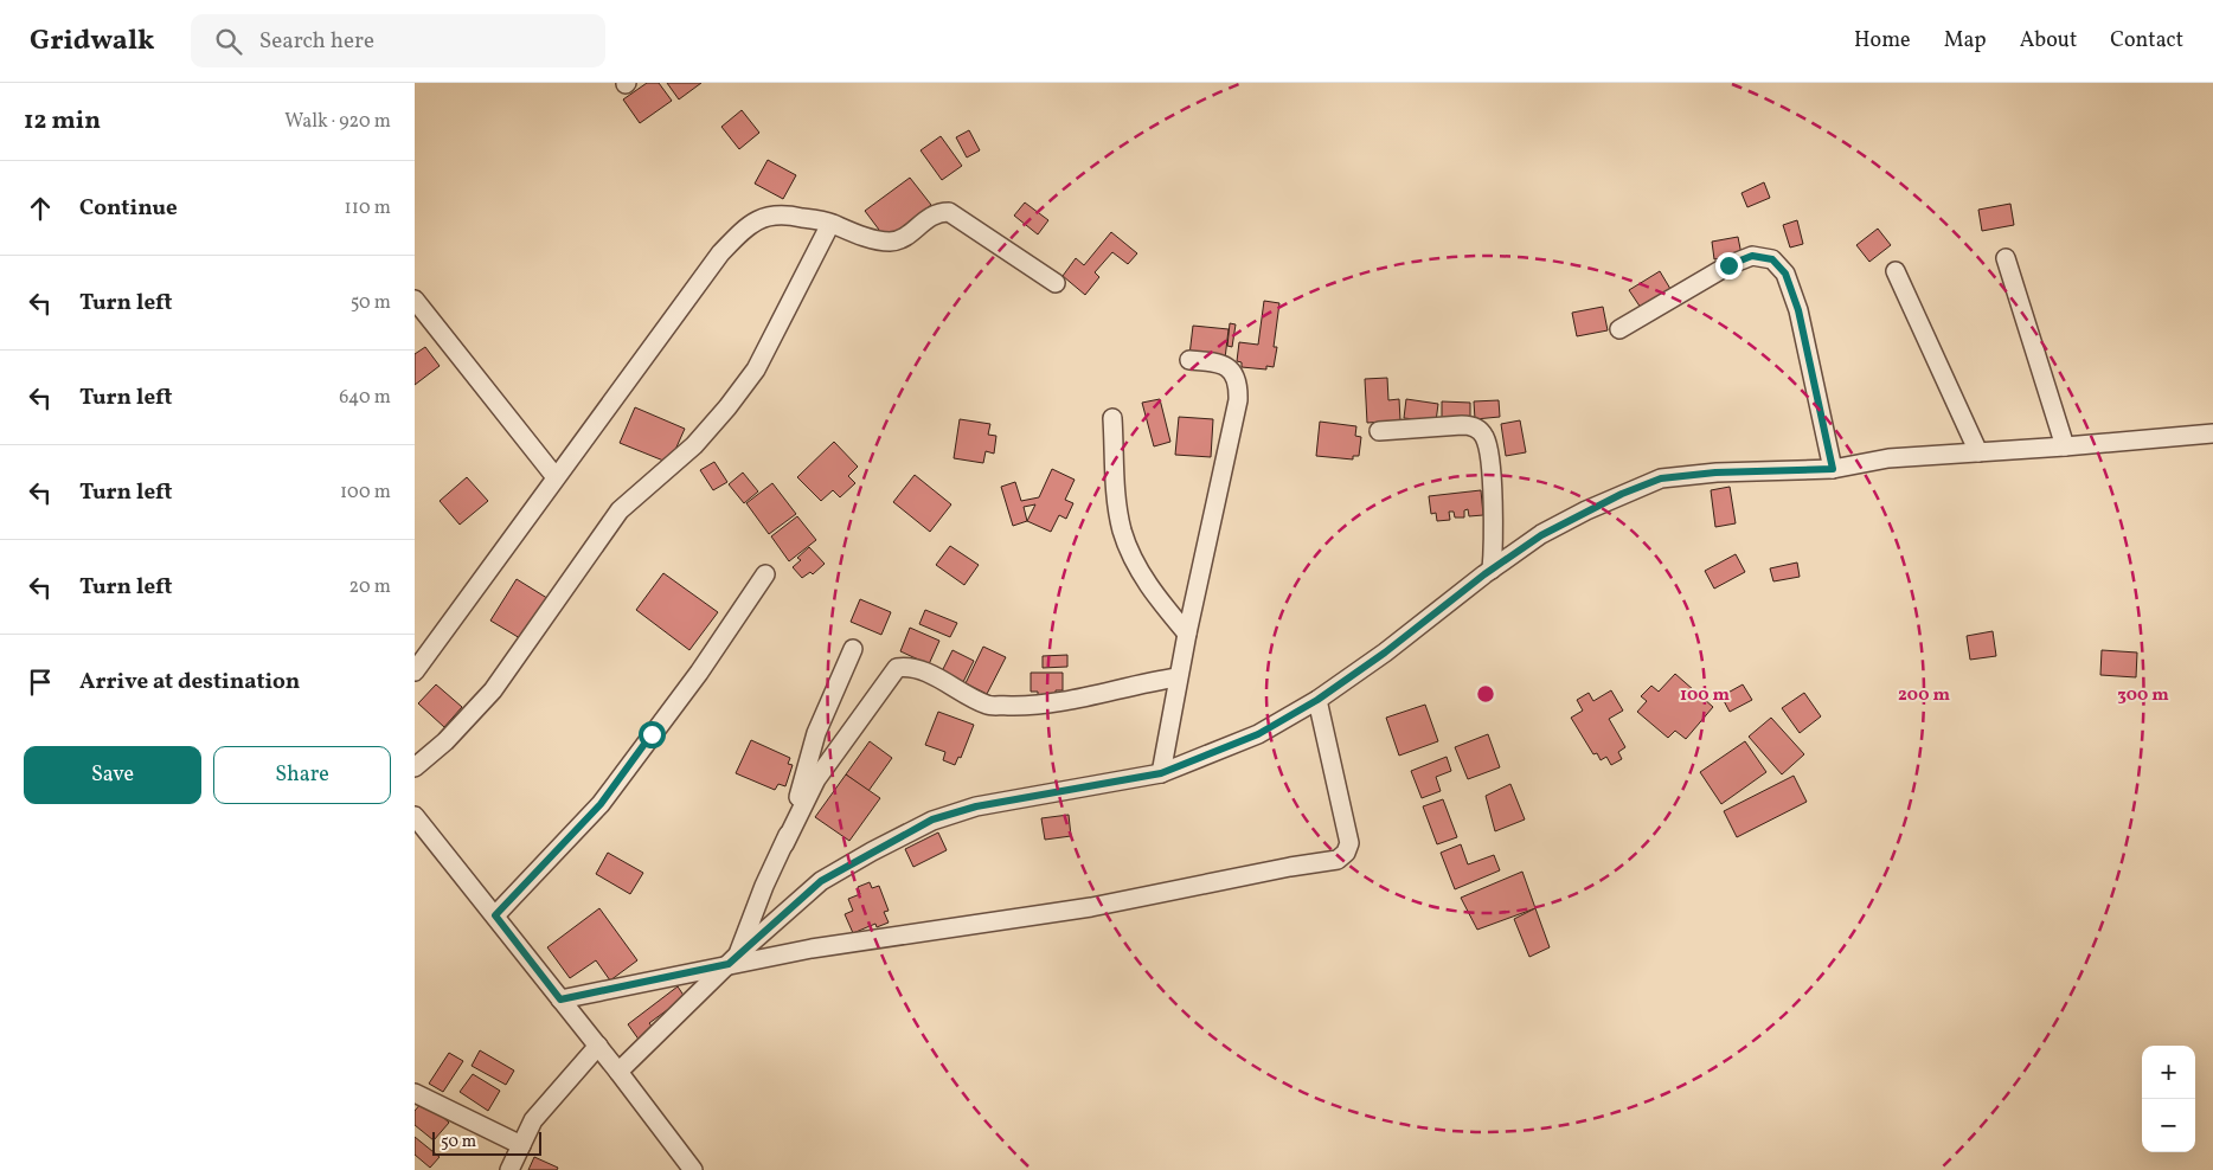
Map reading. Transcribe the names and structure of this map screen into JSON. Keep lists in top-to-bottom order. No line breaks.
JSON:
{"scale_bar":"50 m","page":{"header":"Gridwalk","search":"Search here","nav":["Home","Map","About","Contact"],"heading":["12 min","Walk · 920 m"],"list":[["Continue","110 m"],["Turn left","50 m"],["Turn left","640 m"],["Turn left","100 m"],["Turn left","20 m"],"Arrive at destination"],"buttons":["Save","Share"],"map_buttons":["+","−"],"scale":"50 m"},"rings":["100 m","200 m","300 m"]}
